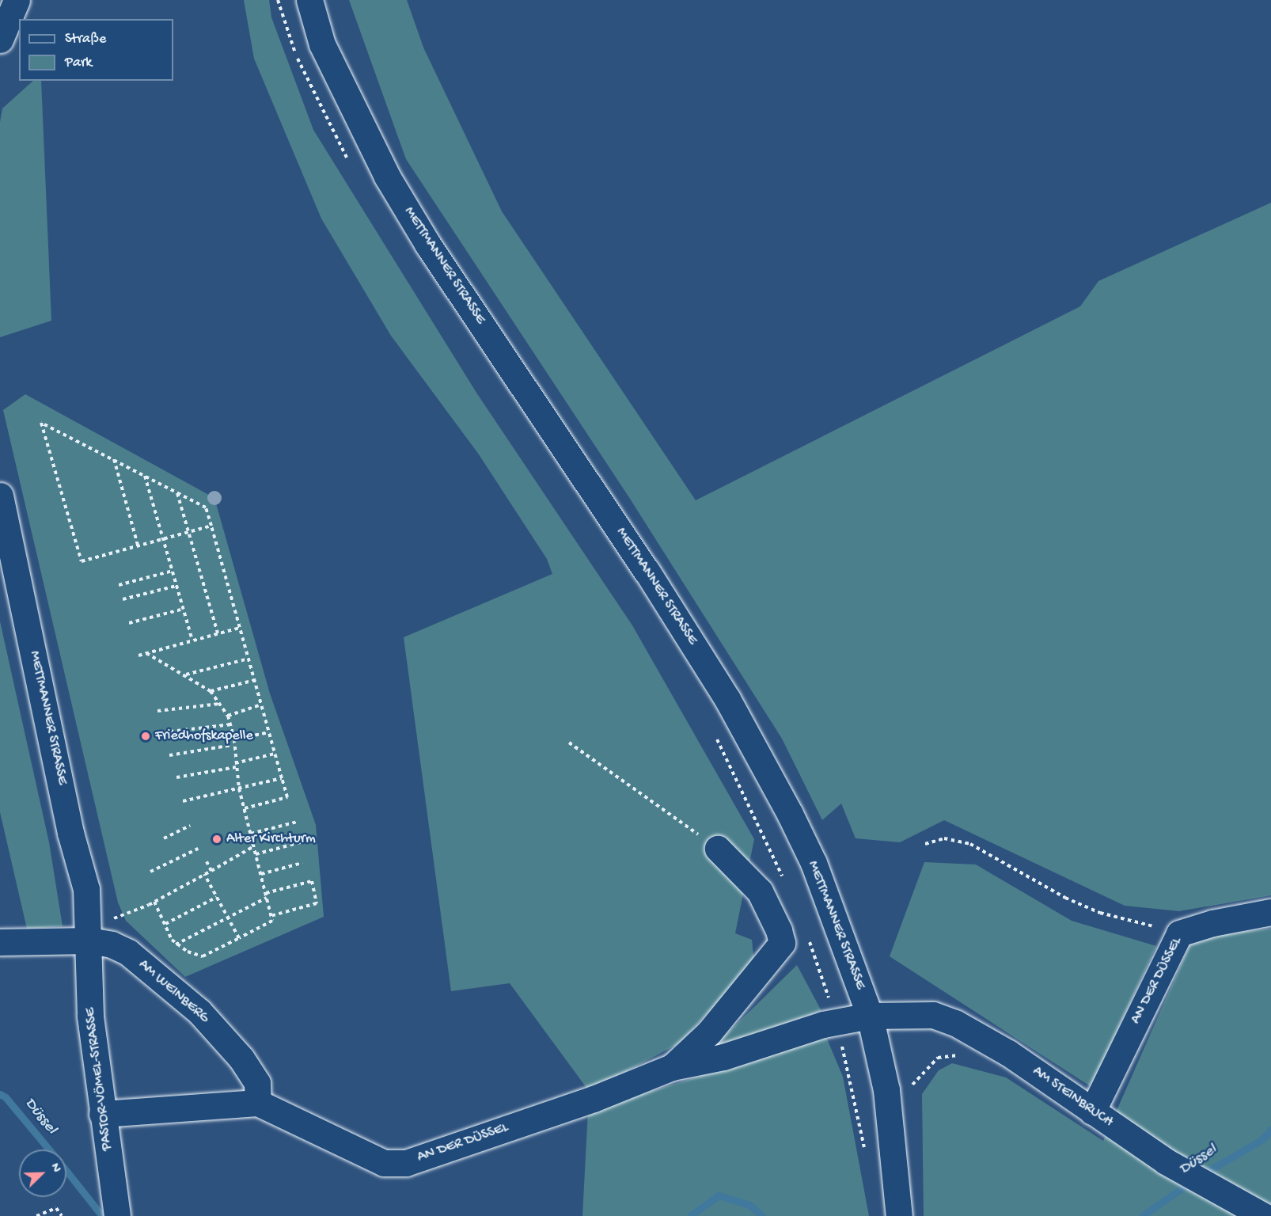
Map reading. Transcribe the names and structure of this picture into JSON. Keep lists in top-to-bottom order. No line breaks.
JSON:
{"streets":{"street":["METTMANNER STRASSE","AN DER DÜSSEL","AM WEINBERG","PASTOR-VÖMEL-STRASSE","AM STEINBRUCH"]},"crossings":[["METTMANNER STRASSE","AM WEINBERG"],["METTMANNER STRASSE","PASTOR-VÖMEL-STRASSE"],["METTMANNER STRASSE","AM STEINBRUCH"],["AN DER DÜSSEL","AM WEINBERG"],["AN DER DÜSSEL","AM STEINBRUCH"],["AM WEINBERG","PASTOR-VÖMEL-STRASSE"]],"water":["Düssel"],"places":["Friedhofskapelle","Alter Kirchturm"],"legend":["Straße","Park"],"north":"top right"}
